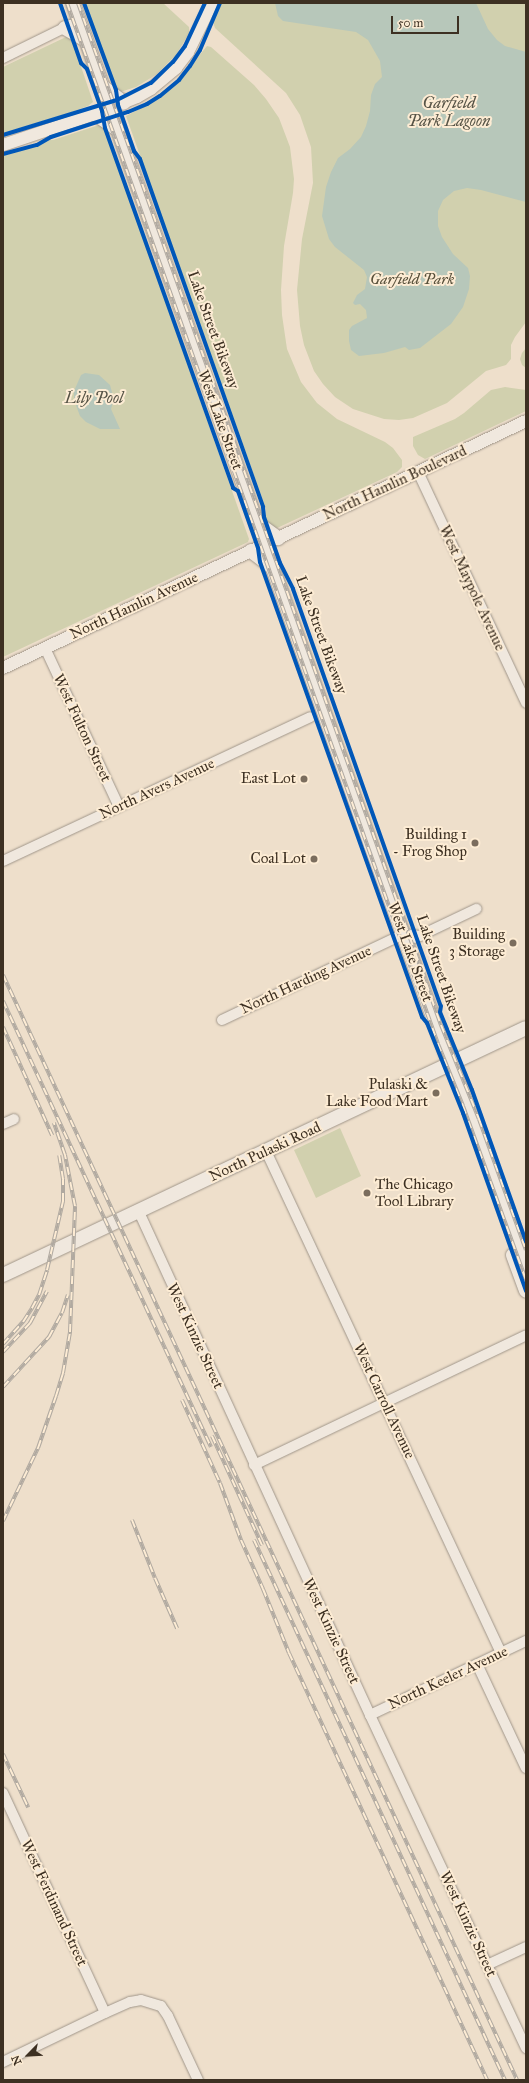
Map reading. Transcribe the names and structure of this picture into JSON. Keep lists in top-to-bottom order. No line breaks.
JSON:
{"streets":{"main road":["West Lake Street","North Pulaski Road"],"street":["North Hamlin Boulevard","West Maypole Avenue","North Hamlin Avenue","West Fulton Street","North Avers Avenue","North Harding Avenue","West Kinzie Street","West Carroll Avenue","North Keeler Avenue","West Ferdinand Street"],"cycle path":["Lake Street Bikeway"]},"crossings":[["West Lake Street","North Hamlin Boulevard"],["West Lake Street","North Hamlin Avenue"],["West Lake Street","North Avers Avenue"],["West Lake Street","North Harding Avenue"],["West Lake Street","North Pulaski Road"],["North Hamlin Boulevard","West Maypole Avenue"],["North Hamlin Boulevard","North Hamlin Avenue"],["North Hamlin Avenue","West Fulton Street"],["West Fulton Street","North Avers Avenue"],["North Pulaski Road","West Kinzie Street"],["North Pulaski Road","West Carroll Avenue"],["West Kinzie Street","North Keeler Avenue"],["West Carroll Avenue","North Keeler Avenue"]],"water":["Garfield Park Lagoon","Lily Pool"],"parks":["Garfield Park"],"places":["East Lot","Building 1 - Frog Shop","Coal Lot","Building 3 Storage","Pulaski & Lake Food Mart","The Chicago Tool Library"],"scale_bar":"50 m","north":"bottom left"}
